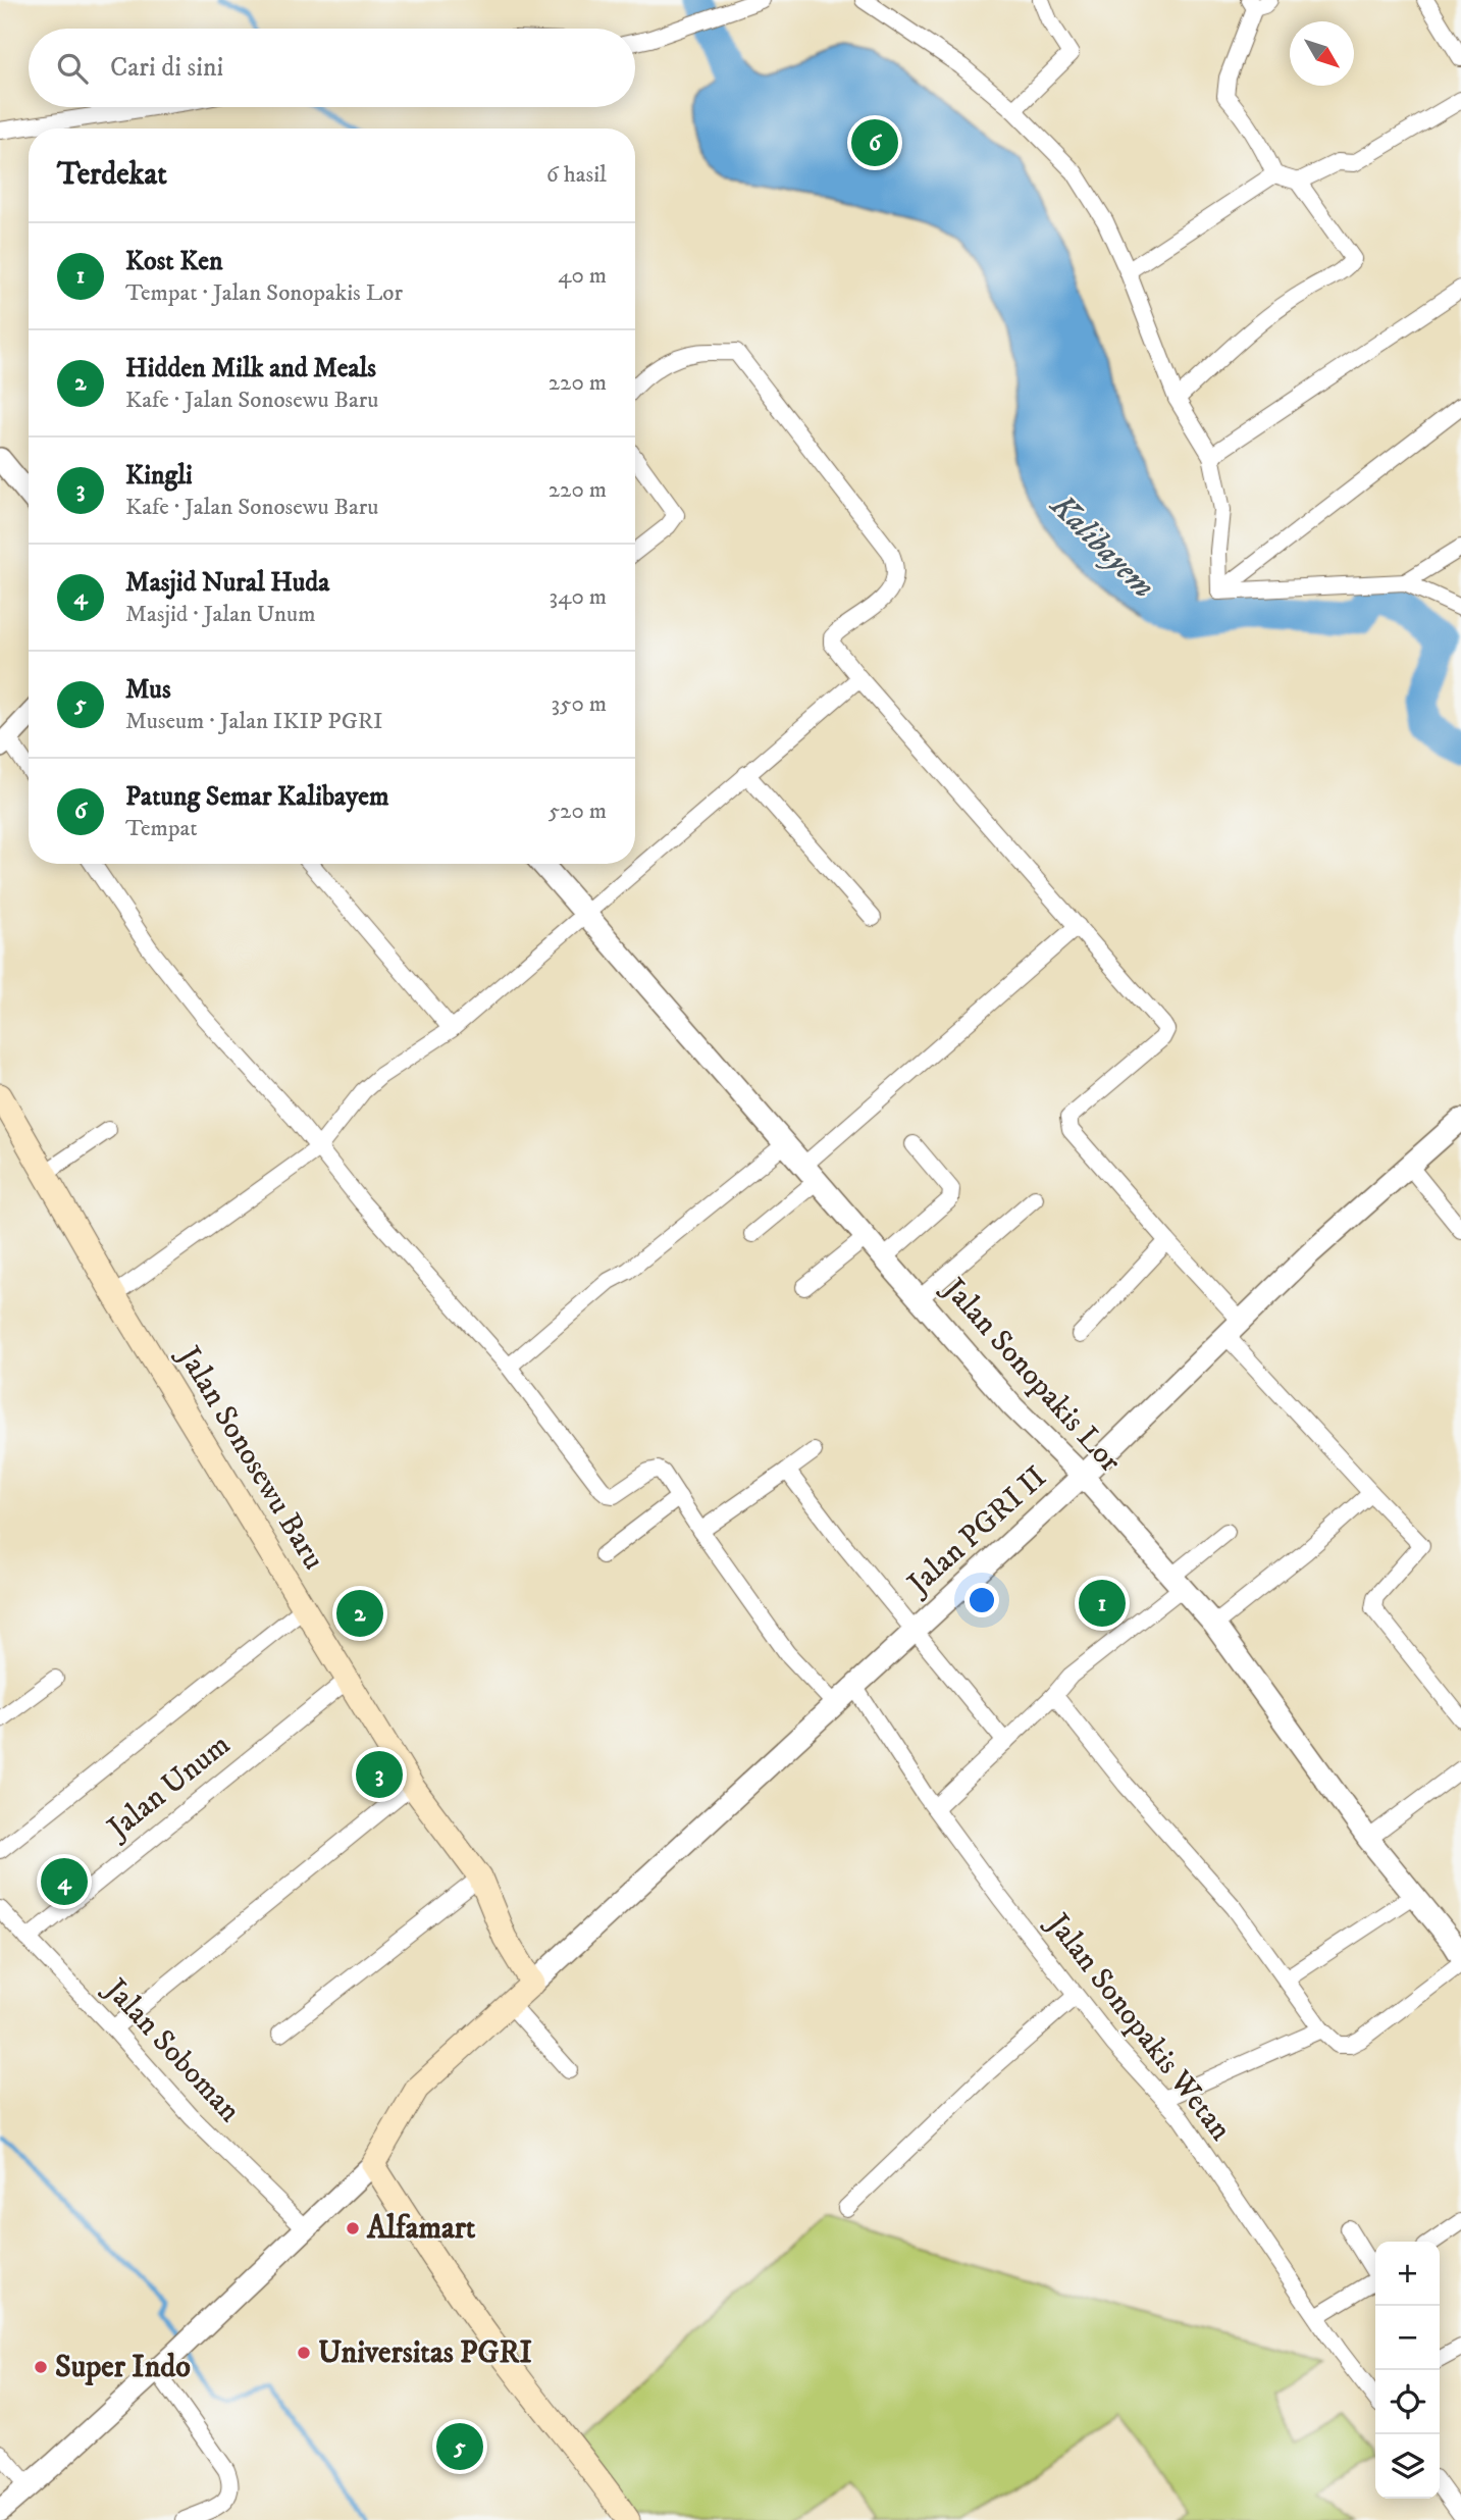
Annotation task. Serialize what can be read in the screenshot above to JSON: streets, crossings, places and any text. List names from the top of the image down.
{
  "streets": {
    "main road": ["Jalan Sonosewu Baru"],
    "street": [
      "Jalan Sonopakis Lor",
      "Jalan PGRI II",
      "Jalan Unum",
      "Jalan Sonopakis Wetan",
      "Jalan Soboman"
    ]
  },
  "crossings": [
    ["Jalan Sonopakis Lor", "Jalan PGRI II"],
    ["Jalan Sonosewu Baru", "Jalan PGRI II"],
    ["Jalan Sonosewu Baru", "Jalan Unum"],
    ["Jalan PGRI II", "Jalan Sonopakis Wetan"],
    ["Jalan Unum", "Jalan Soboman"]
  ],
  "water": ["Kalibayem"],
  "places": ["Alfamart", "Universitas PGRI", "Super Indo"],
  "north": "bottom right",
  "page": {
    "search": "Cari di sini",
    "pins": [
      "6",
      "1",
      "2",
      "3",
      "4",
      "5"
    ],
    "heading": ["Terdekat", "6 hasil"],
    "list": [
      {
        "mark": "1",
        "name": "Kost Ken",
        "note": "Tempat · Jalan Sonopakis Lor",
        "value": "40 m"
      },
      {
        "mark": "2",
        "name": "Hidden Milk and Meals",
        "note": "Kafe · Jalan Sonosewu Baru",
        "value": "220 m"
      },
      {
        "mark": "3",
        "name": "Kingli",
        "note": "Kafe · Jalan Sonosewu Baru",
        "value": "220 m"
      },
      {
        "mark": "4",
        "name": "Masjid Nural Huda",
        "note": "Masjid · Jalan Unum",
        "value": "340 m"
      },
      {
        "mark": "5",
        "name": "Mus",
        "note": "Museum · Jalan IKIP PGRI",
        "value": "350 m"
      },
      {
        "mark": "6",
        "name": "Patung Semar Kalibayem",
        "note": "Tempat",
        "value": "520 m"
      }
    ],
    "map_buttons": ["+", "−"]
  }
}
